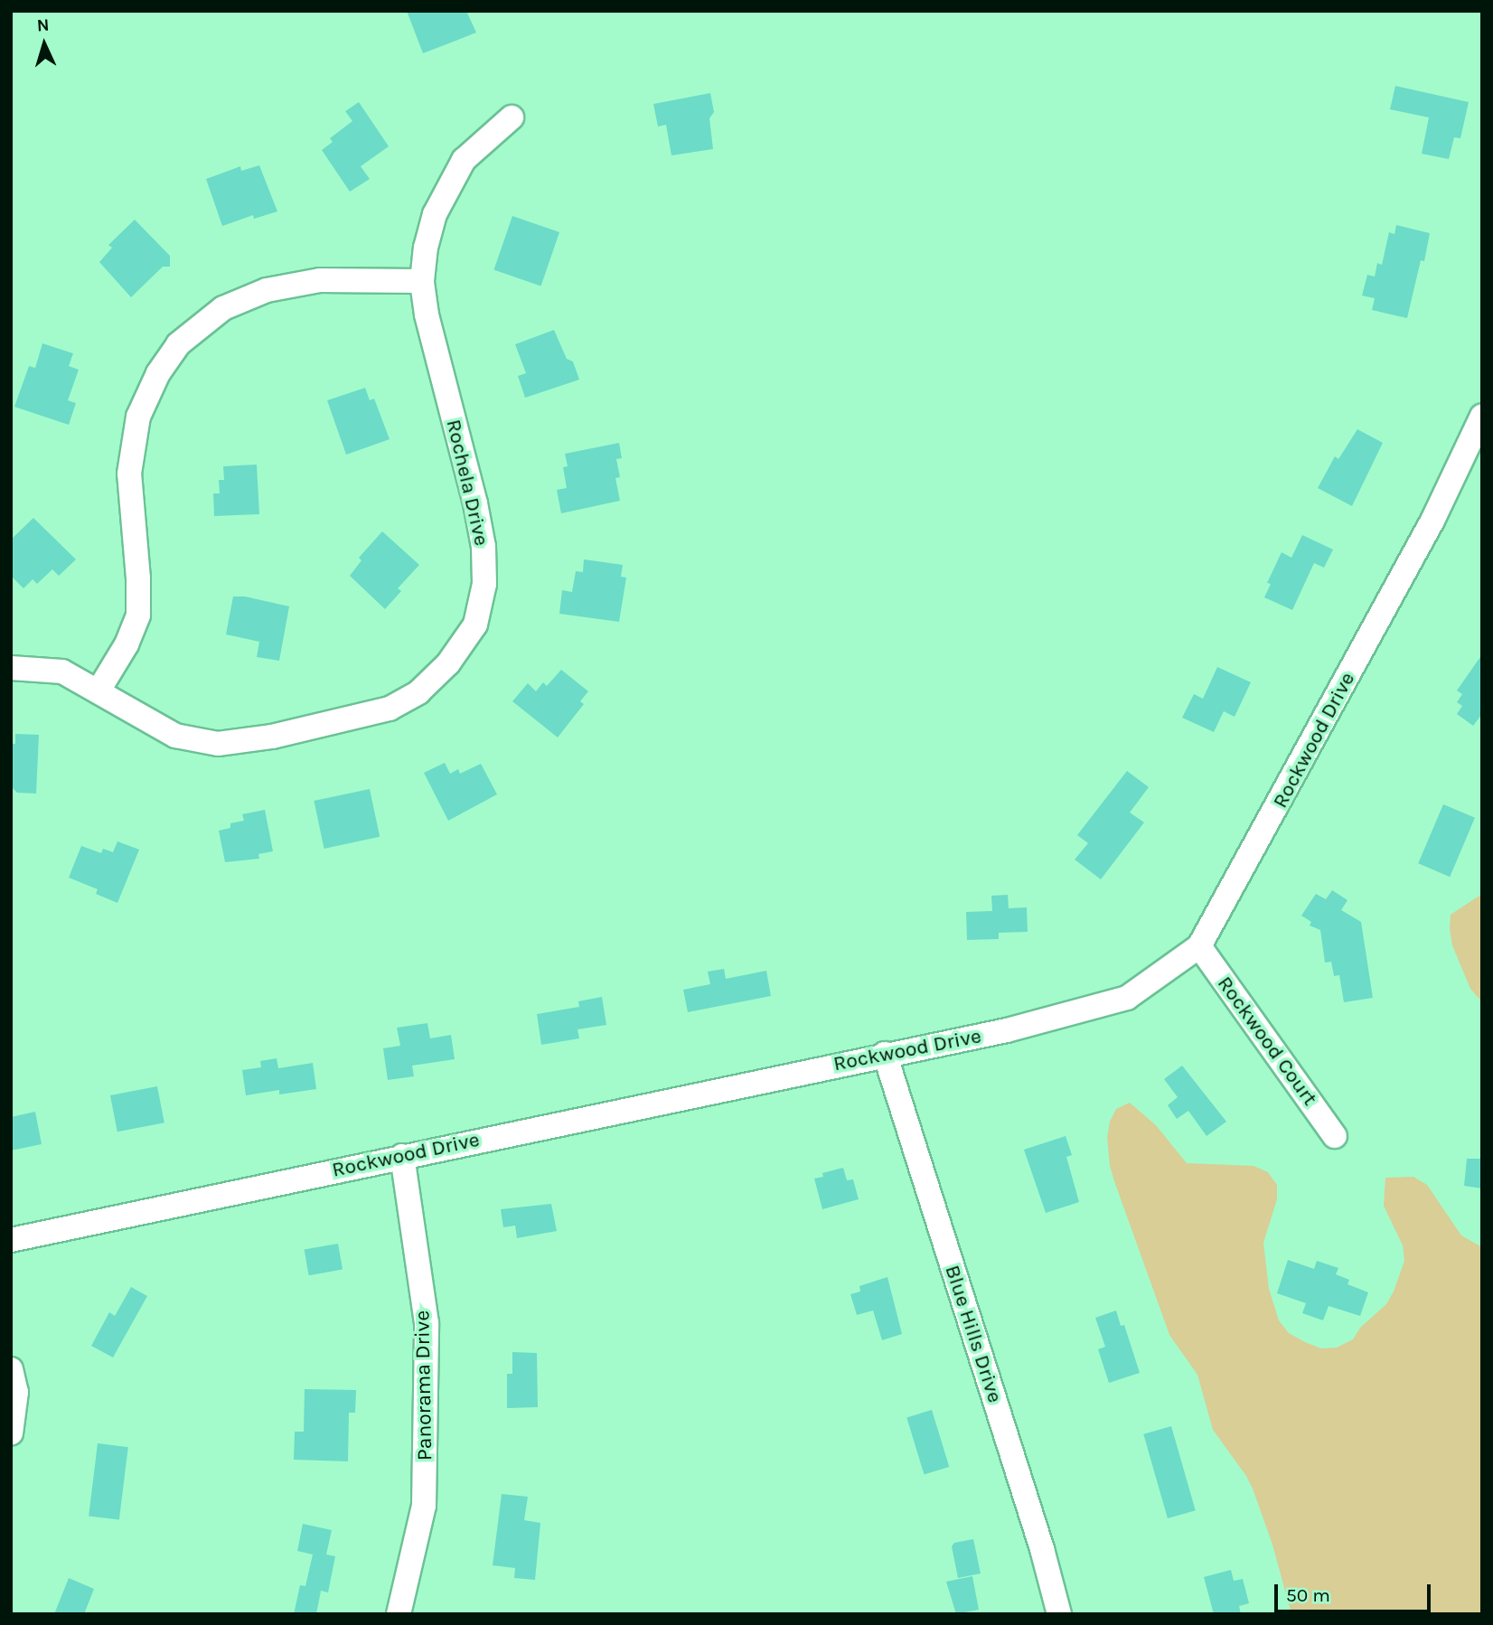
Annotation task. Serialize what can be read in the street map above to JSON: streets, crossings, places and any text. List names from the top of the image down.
{
  "streets": {
    "street": [
      "Rochela Drive",
      "Rockwood Drive",
      "Rockwood Court",
      "Blue Hills Drive",
      "Panorama Drive"
    ]
  },
  "crossings": [
    ["Rockwood Drive", "Rockwood Court"],
    ["Rockwood Drive", "Blue Hills Drive"],
    ["Rockwood Drive", "Panorama Drive"]
  ],
  "scale_bar": "50 m",
  "north": "top"
}
